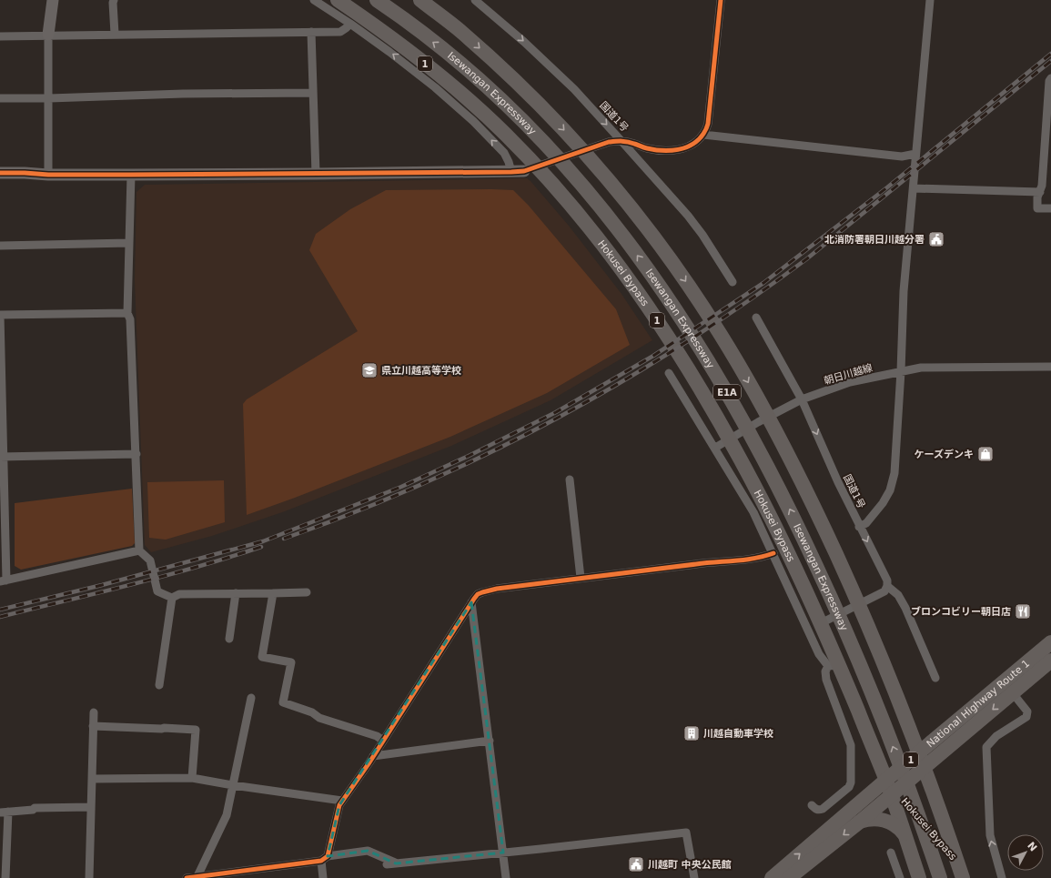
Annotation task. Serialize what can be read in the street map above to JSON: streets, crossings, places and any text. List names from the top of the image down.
{
  "streets": {
    "highway": [
      "1",
      "Isewangan Expressway",
      "Hokusei Bypass",
      "E1A",
      "National Highway Route 1"
    ],
    "street": ["国道1号", "朝日川越線"]
  },
  "crossings": [
    ["1", "Hokusei Bypass"],
    ["国道1号", "朝日川越線"],
    ["Hokusei Bypass", "National Highway Route 1"]
  ],
  "one_way": ["国道1号"],
  "places": {
    "public building": ["北消防署朝日川越分署", "川越町 中央公民館"],
    "school or university": ["県立川越高等学校"],
    "shop": ["ケーズデンキ"],
    "restaurant": ["ブロンコビリー朝日店"],
    "building": ["川越自動車学校"]
  },
  "north": "top right"
}
